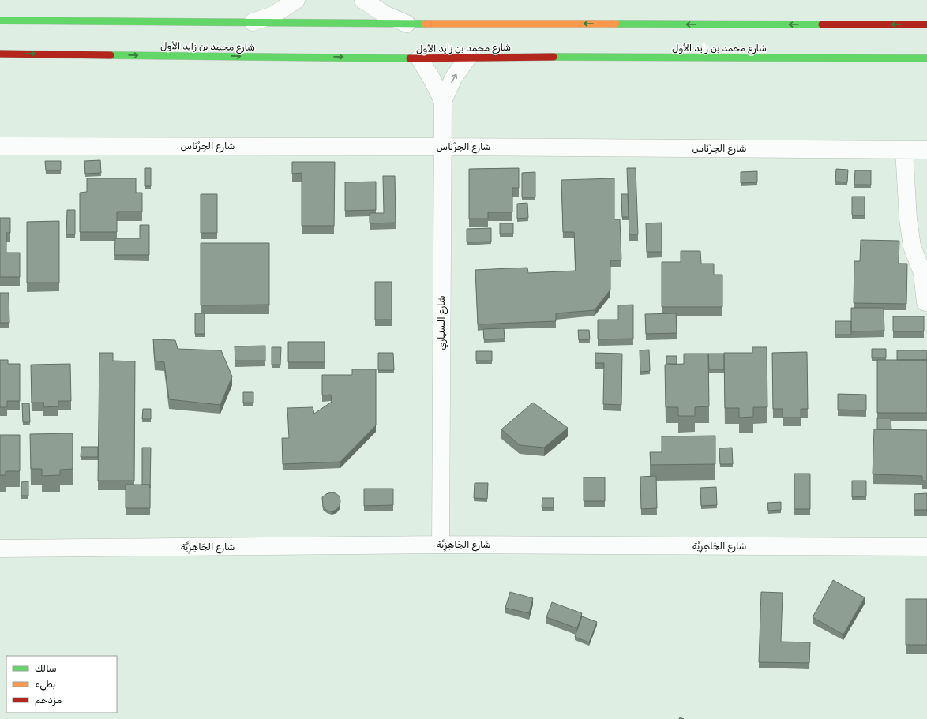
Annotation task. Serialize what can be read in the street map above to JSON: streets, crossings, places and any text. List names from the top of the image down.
{
  "streets": {
    "main road": ["شارع محمد بن زايد الأول"],
    "street": ["شارع الجِرْنَاس", "شارع السنياري", "شارع الجَاهِزِيَّة"]
  },
  "crossings": [
    ["شارع محمد بن زايد الأول", "شارع السنياري"],
    ["شارع الجِرْنَاس", "شارع السنياري"],
    ["شارع السنياري", "شارع الجَاهِزِيَّة"]
  ],
  "legend": ["سالك", "بطيء", "مزدحم"]
}
